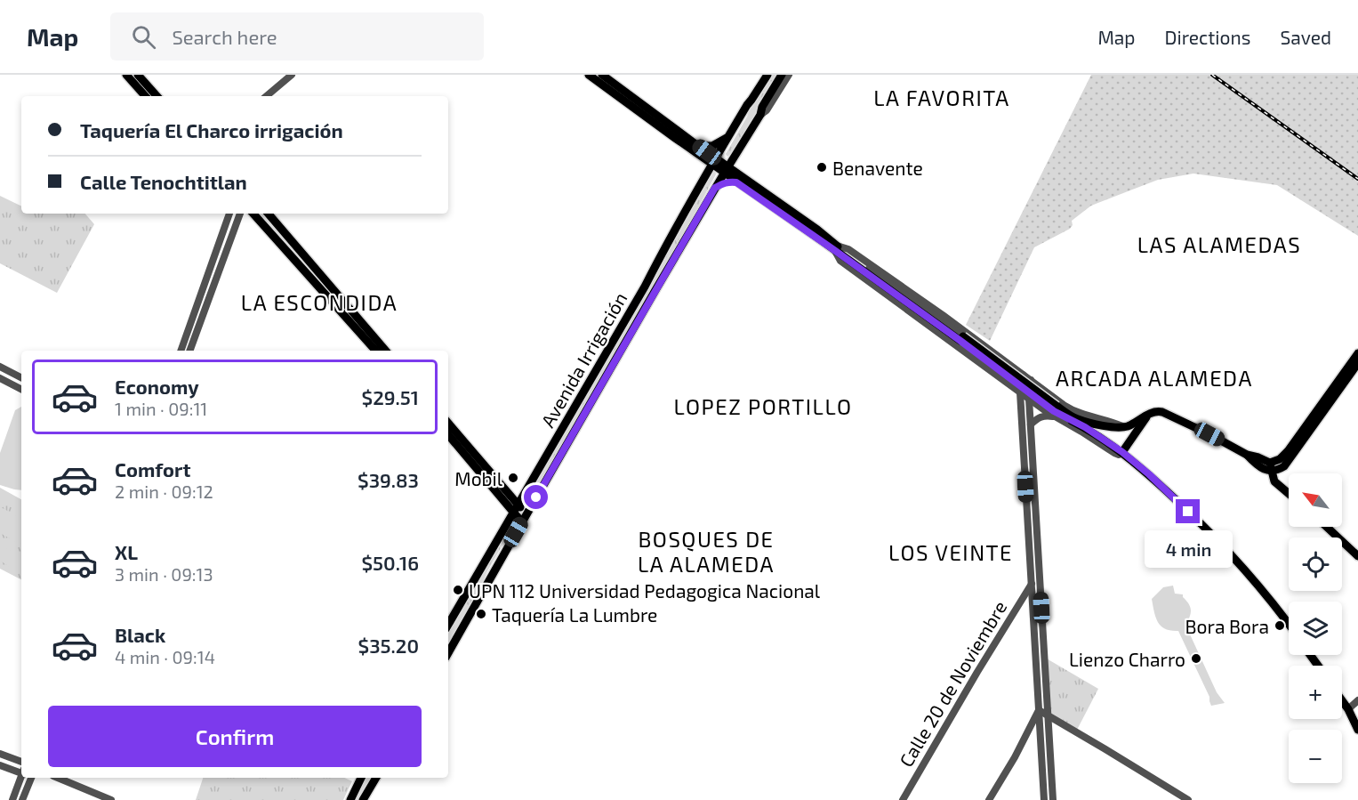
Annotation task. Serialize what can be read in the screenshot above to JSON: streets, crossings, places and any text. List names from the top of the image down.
{
  "streets": {
    "main road": ["Avenida Irrigación"],
    "street": ["Calle 20 de Noviembre"]
  },
  "districts": [
    "LA FAVORITA",
    "LAS ALAMEDAS",
    "LA ESCONDIDA",
    "ARCADA ALAMEDA",
    "LOPEZ PORTILLO",
    "BOSQUES DE LA ALAMEDA",
    "LOS VEINTE"
  ],
  "places": [
    "Benavente",
    "Mobil",
    "UPN 112 Universidad Pedagogica Nacional",
    "Taquería La Lumbre",
    "Bora Bora",
    "Lienzo Charro"
  ],
  "north": "top left",
  "page": {
    "header": "Map",
    "search": "Search here",
    "nav": ["Map", "Directions", "Saved"],
    "banner": ["Taquería El Charco irrigación", "Calle Tenochtitlan"],
    "list": [
      {
        "name": "Economy",
        "note": "1 min · 09:11",
        "value": "$29.51"
      },
      {
        "name": "Comfort",
        "note": "2 min · 09:12",
        "value": "$39.83"
      },
      {
        "name": "XL",
        "note": "3 min · 09:13",
        "value": "$50.16"
      },
      {
        "name": "Black",
        "note": "4 min · 09:14",
        "value": "$35.20"
      }
    ],
    "map_buttons": ["+", "−"],
    "bubble": "4 min",
    "buttons": "Confirm"
  }
}
